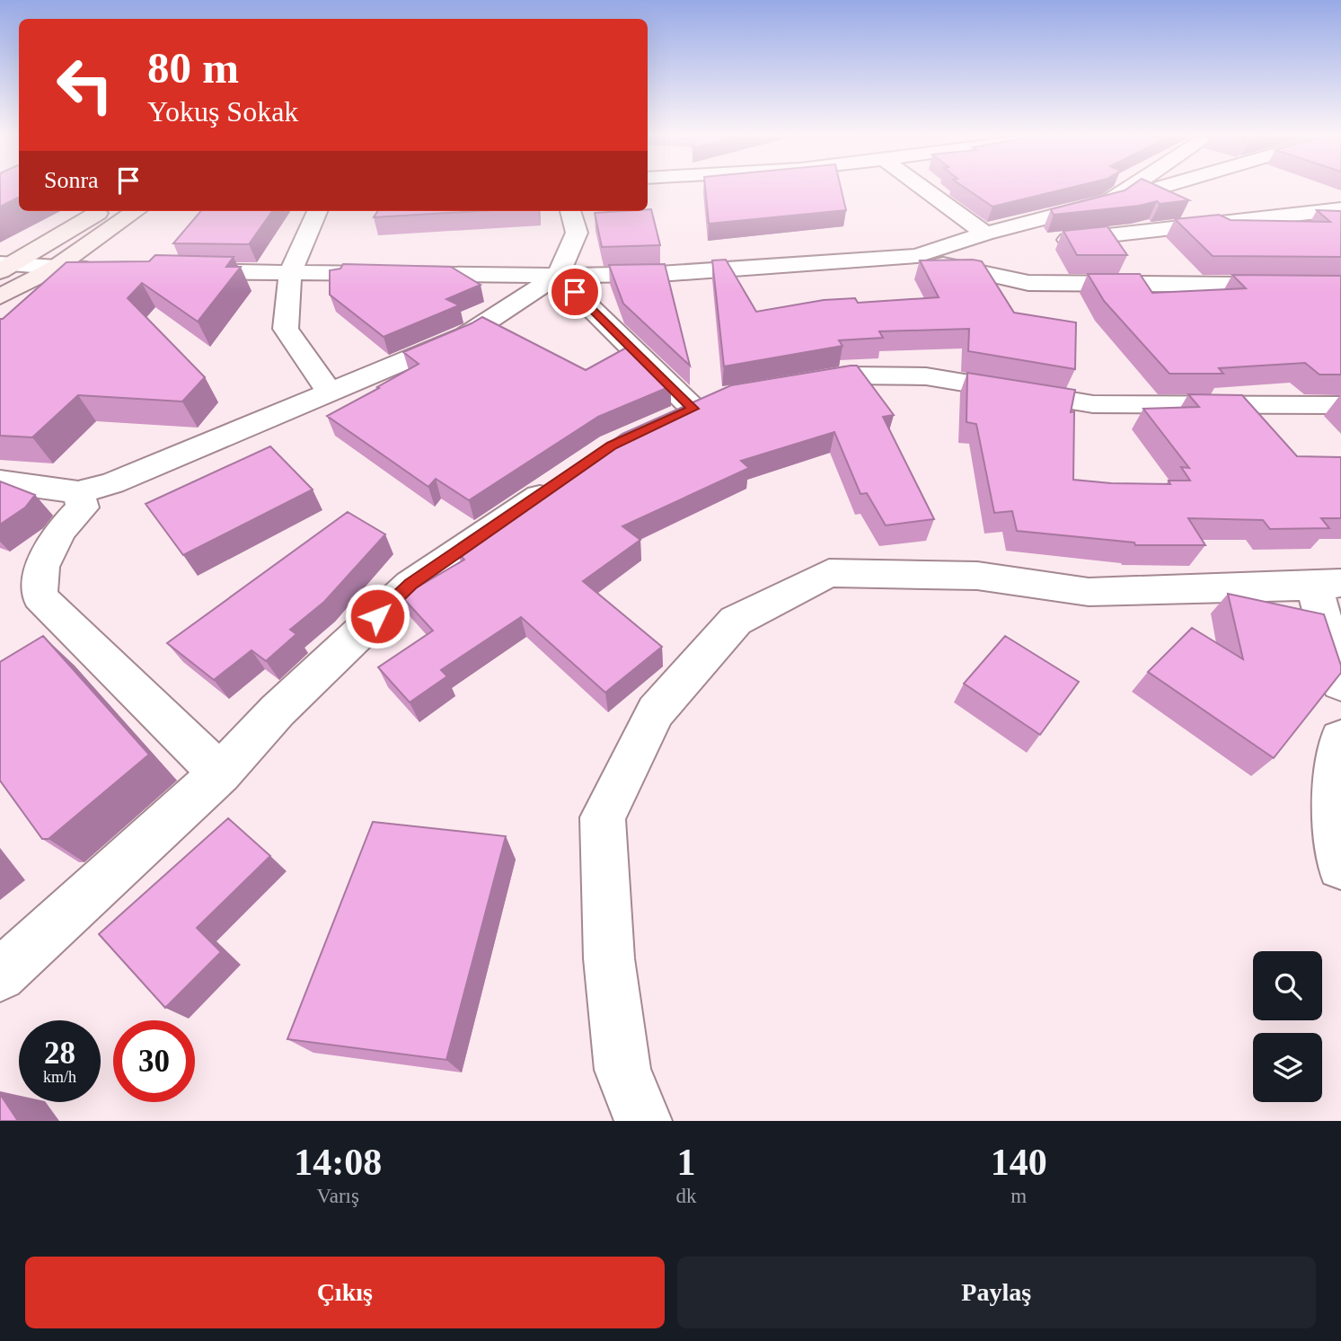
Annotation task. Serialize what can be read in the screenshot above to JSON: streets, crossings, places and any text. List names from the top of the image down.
{
  "page": {
    "turn": ["80 m", "Yokuş Sokak"],
    "then": "Sonra",
    "speed": "28 km/h",
    "limit": "30",
    "eta": [
      "14:08",
      "Varış",
      "1",
      "dk",
      "140",
      "m"
    ],
    "buttons": ["Çıkış", "Paylaş"]
  }
}
